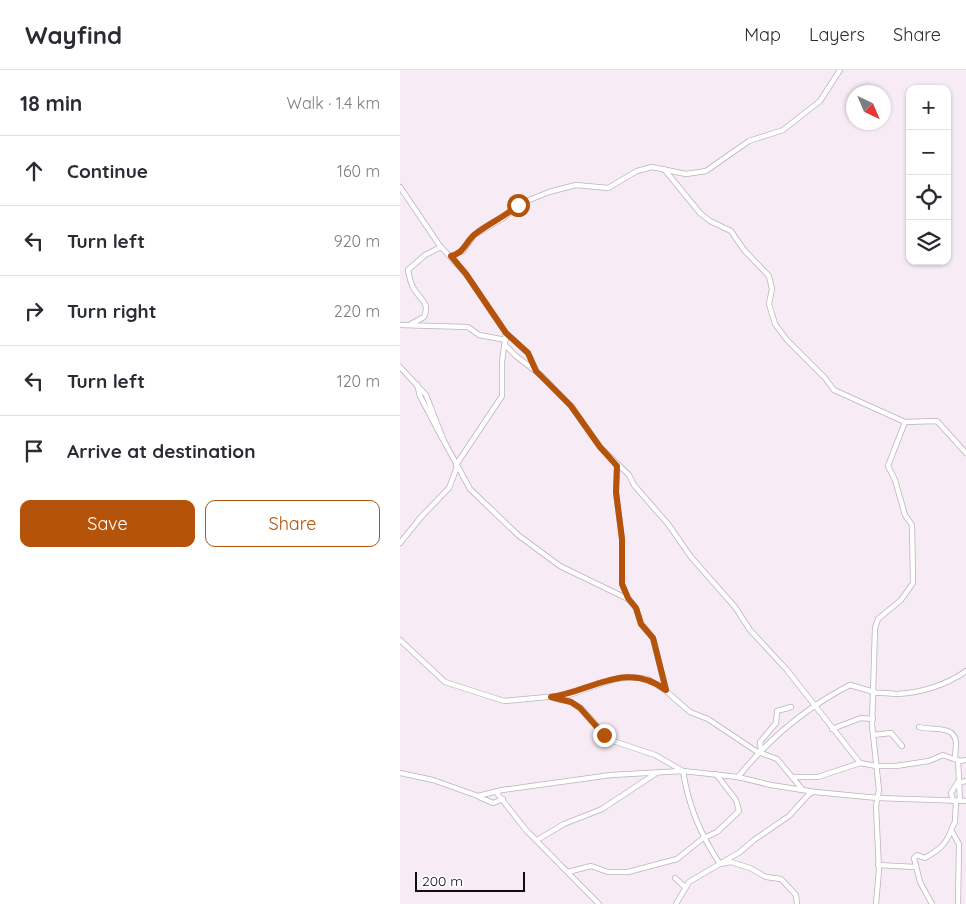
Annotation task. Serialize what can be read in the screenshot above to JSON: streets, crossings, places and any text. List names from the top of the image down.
{
  "scale_bar": "200 m",
  "north": "bottom right",
  "page": {
    "header": "Wayfind",
    "nav": ["Map", "Layers", "Share"],
    "heading": ["18 min", "Walk · 1.4 km"],
    "map_buttons": ["+", "−"],
    "list": [
      ["Continue", "160 m"],
      ["Turn left", "920 m"],
      ["Turn right", "220 m"],
      ["Turn left", "120 m"],
      "Arrive at destination"
    ],
    "buttons": ["Save", "Share"],
    "scale": "200 m"
  }
}
